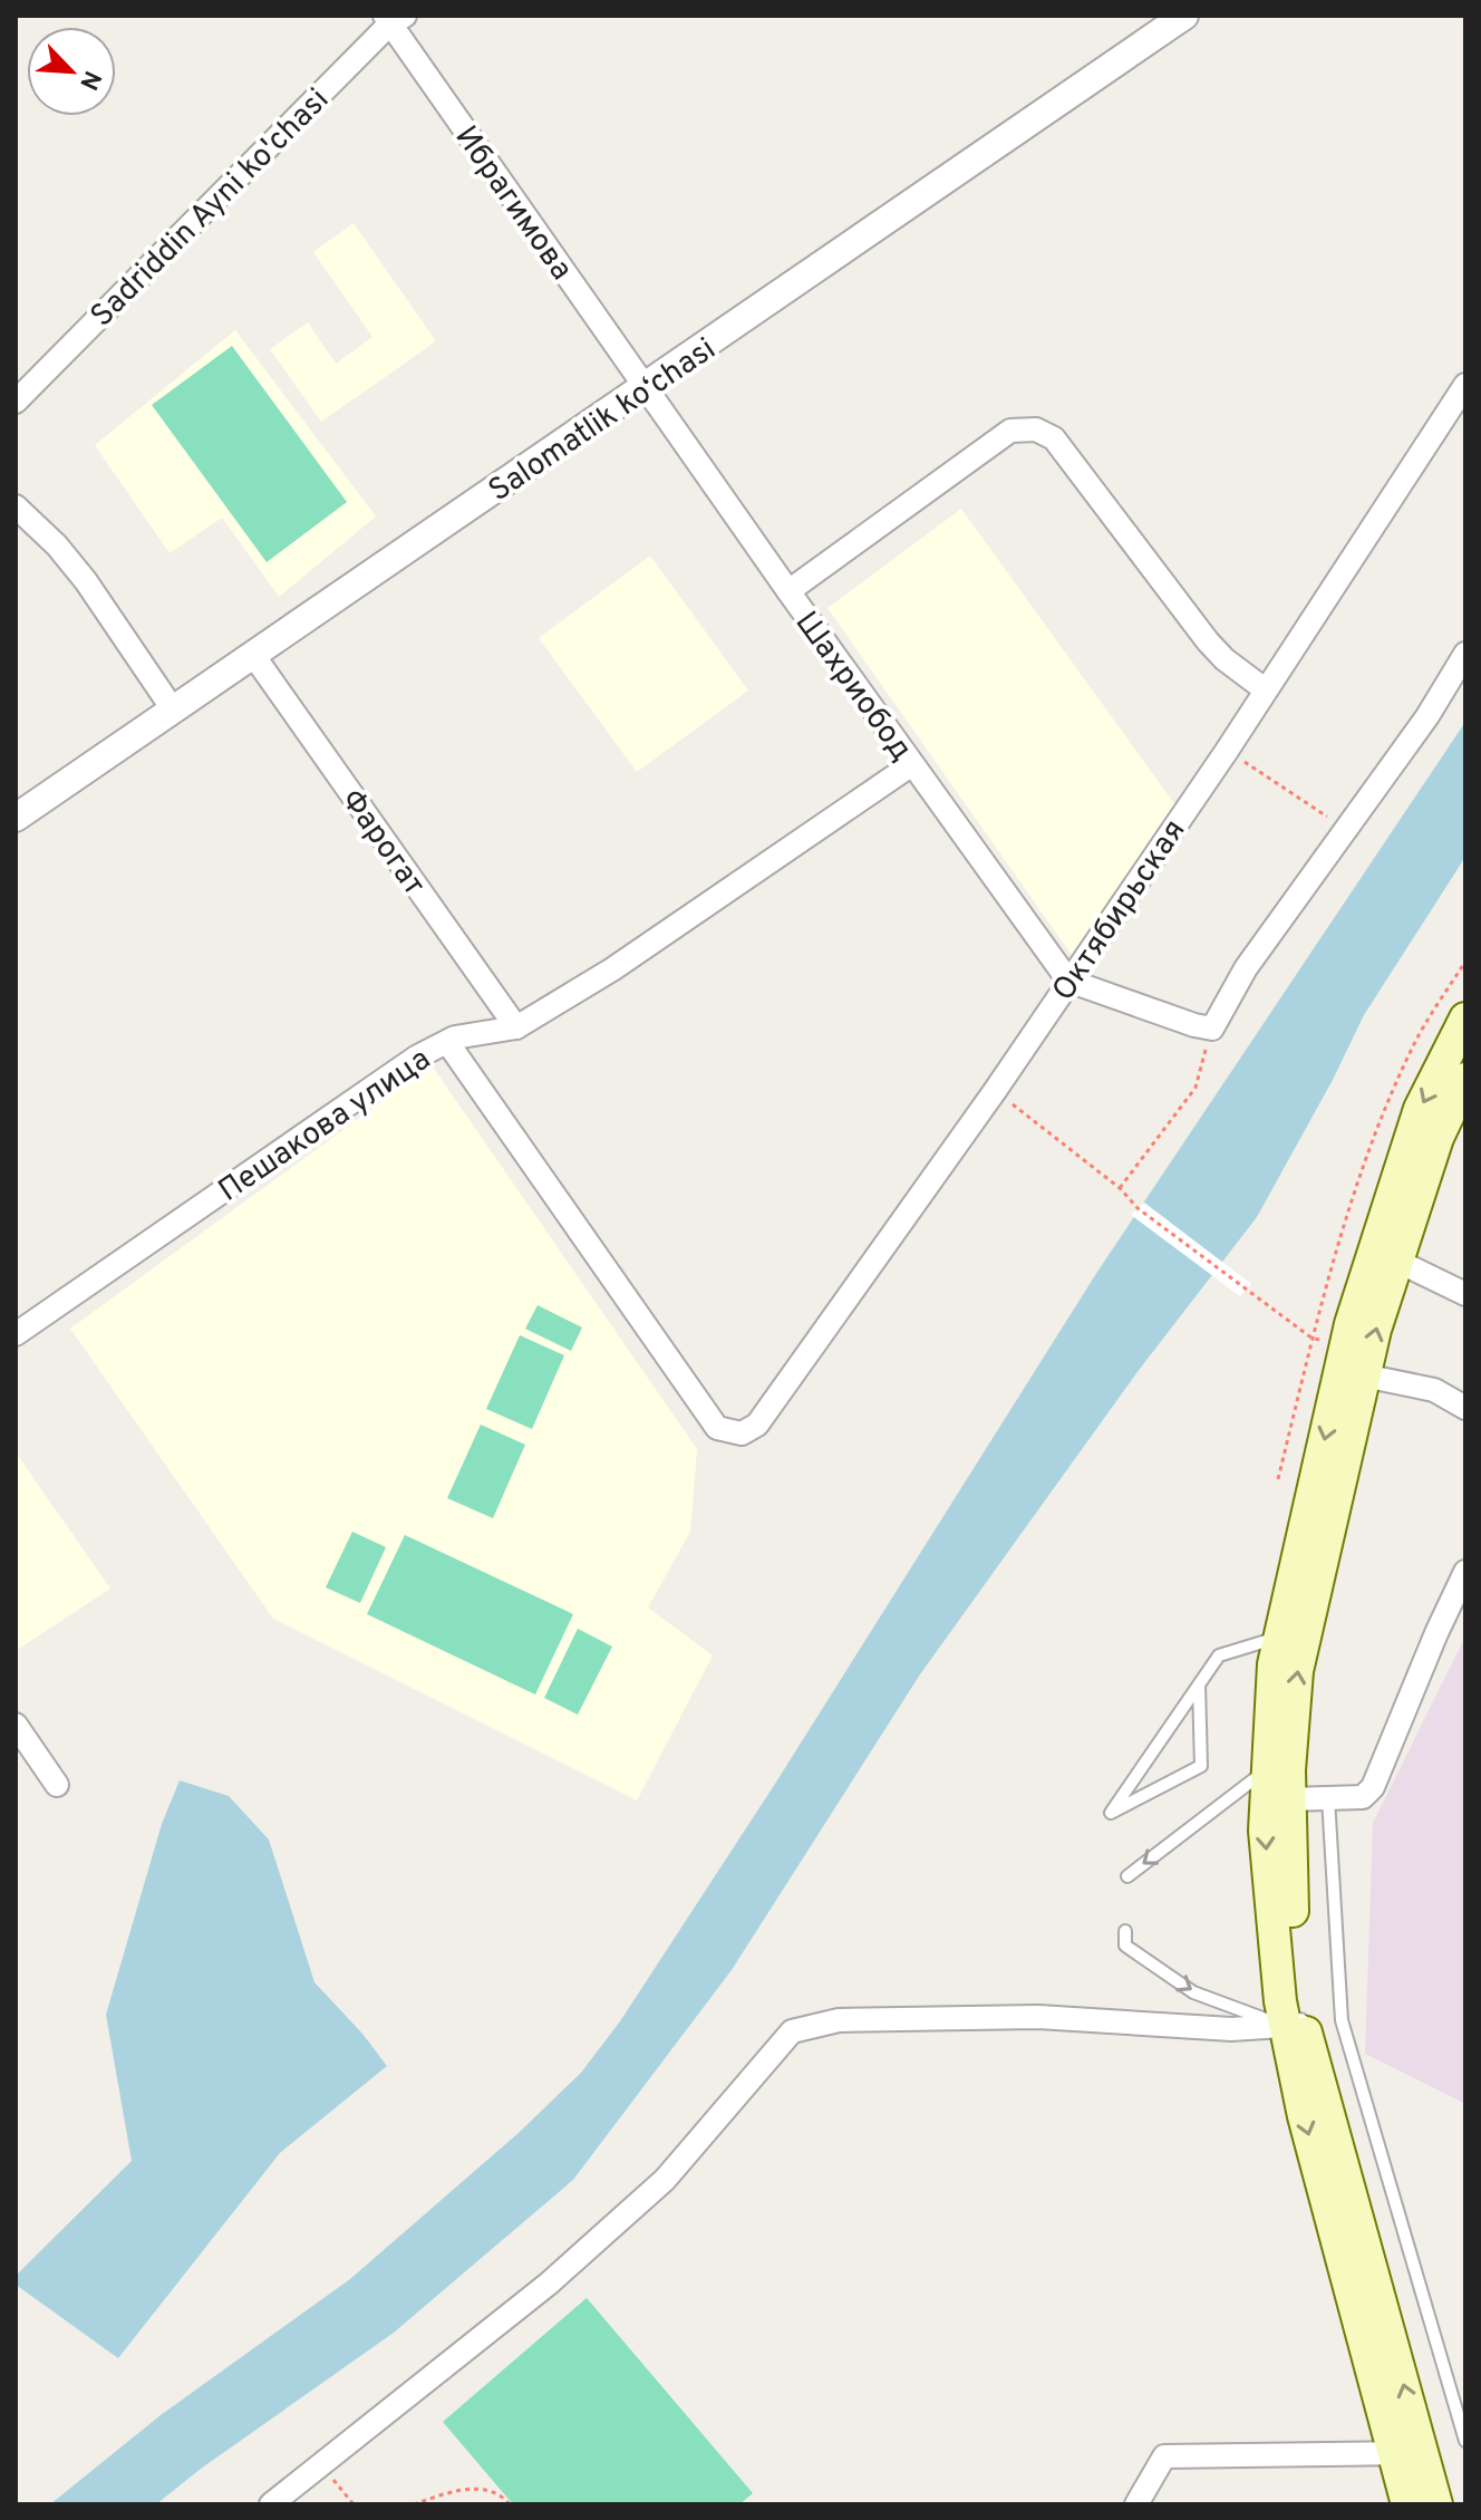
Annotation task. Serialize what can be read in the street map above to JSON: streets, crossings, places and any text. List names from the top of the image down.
{
  "streets": {
    "street": [
      "Ибрагимова",
      "Sadriddin Ayni ko'chasi",
      "Salomatlik ko‘chasi",
      "Шахриобод",
      "Фарогат",
      "Октябирьская",
      "Пешакова улица"
    ]
  },
  "crossings": [
    ["Ибрагимова", "Sadriddin Ayni ko'chasi"],
    ["Ибрагимова", "Salomatlik ko‘chasi"],
    ["Ибрагимова", "Шахриобод"],
    ["Salomatlik ko‘chasi", "Шахриобод"],
    ["Salomatlik ko‘chasi", "Фарогат"],
    ["Шахриобод", "Октябирьская"],
    ["Шахриобод", "Пешакова улица"],
    ["Фарогат", "Пешакова улица"],
    ["Октябирьская", "Пешакова улица"]
  ],
  "north": "bottom right"
}
